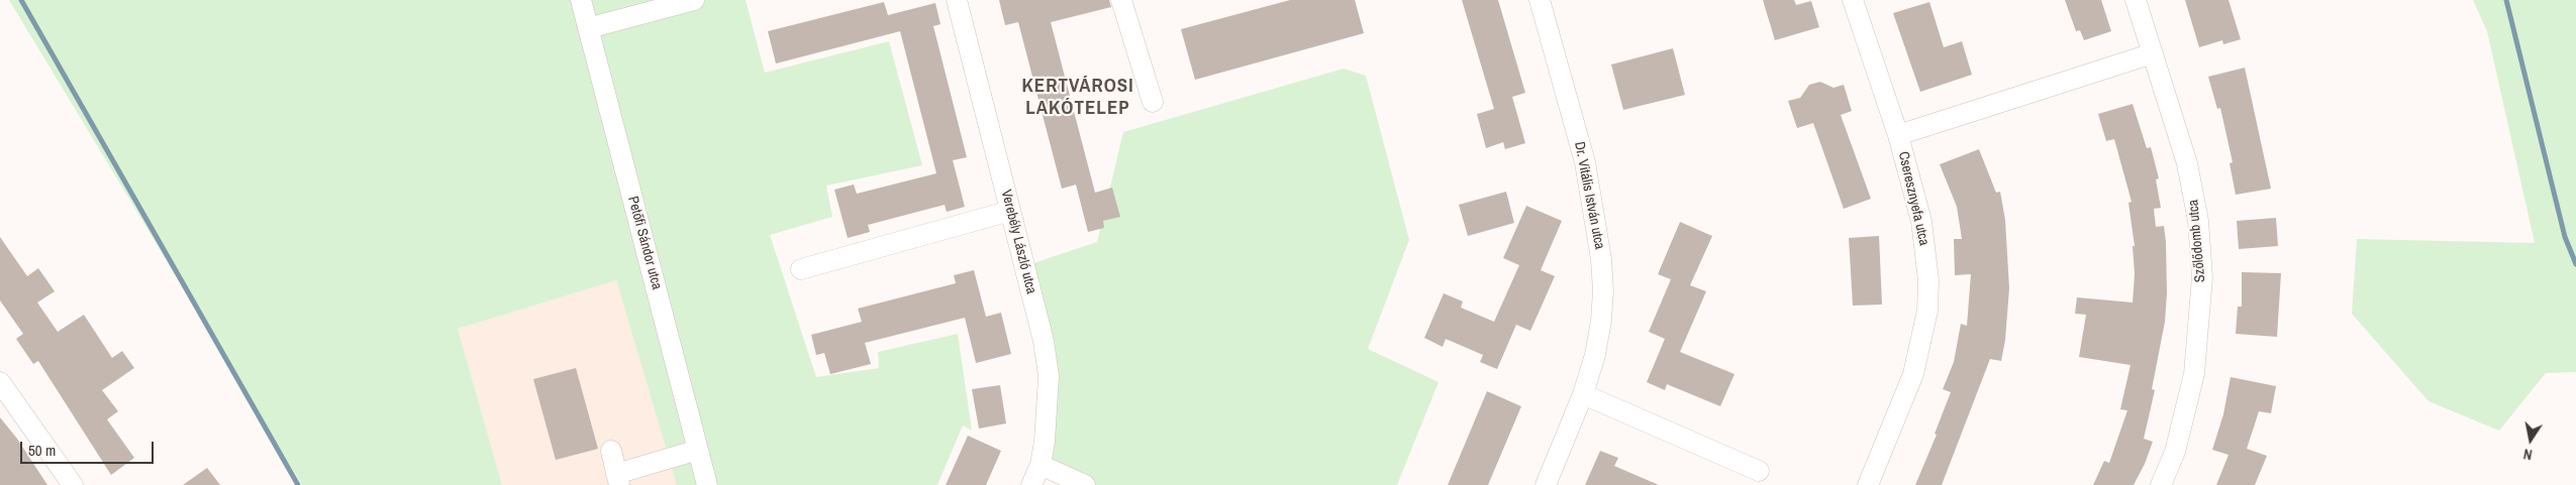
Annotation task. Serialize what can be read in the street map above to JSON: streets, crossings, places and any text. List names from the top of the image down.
{
  "streets": {
    "street": [
      "Dr. Vitális István utca",
      "Cseresznyefa utca",
      "Szőlődomb utca",
      "Verebély László utca",
      "Petőfi Sándor utca"
    ]
  },
  "districts": ["KERTVÁROSI LAKÓTELEP"],
  "scale_bar": "50 m",
  "north": "bottom"
}
